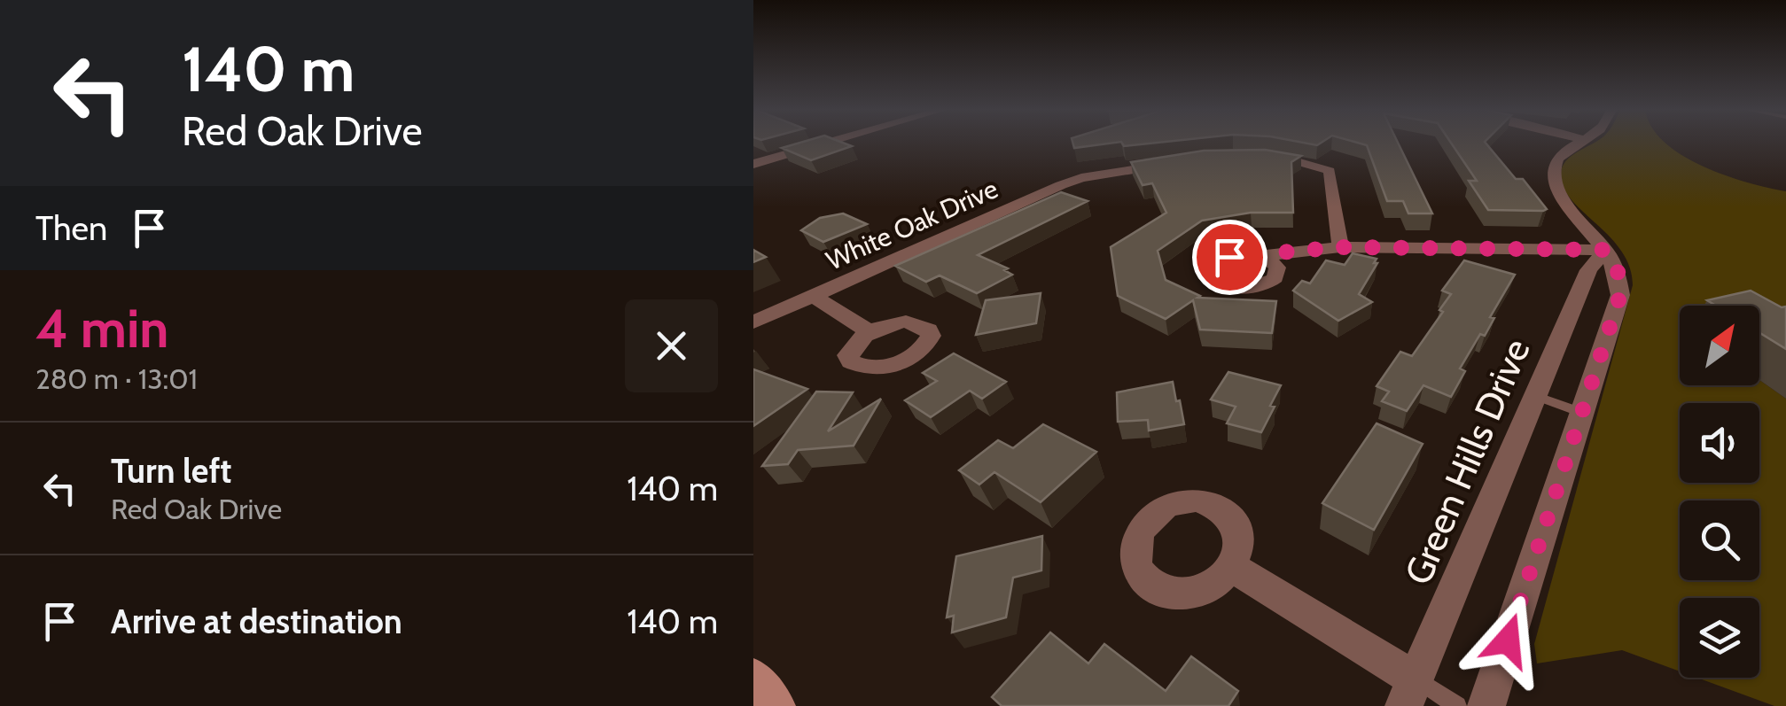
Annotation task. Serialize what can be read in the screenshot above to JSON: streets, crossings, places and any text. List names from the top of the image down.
{
  "streets": {
    "street": ["White Oak Drive", "Green Hills Drive"]
  },
  "north": "top right",
  "page": {
    "turn": ["140 m", "Red Oak Drive"],
    "then": "Then",
    "heading": ["4 min", "280 m · 13:01"],
    "list": [
      {
        "name": "Turn left",
        "note": "Red Oak Drive",
        "value": "140 m"
      },
      {
        "name": "Arrive at destination",
        "value": "140 m"
      }
    ]
  }
}
